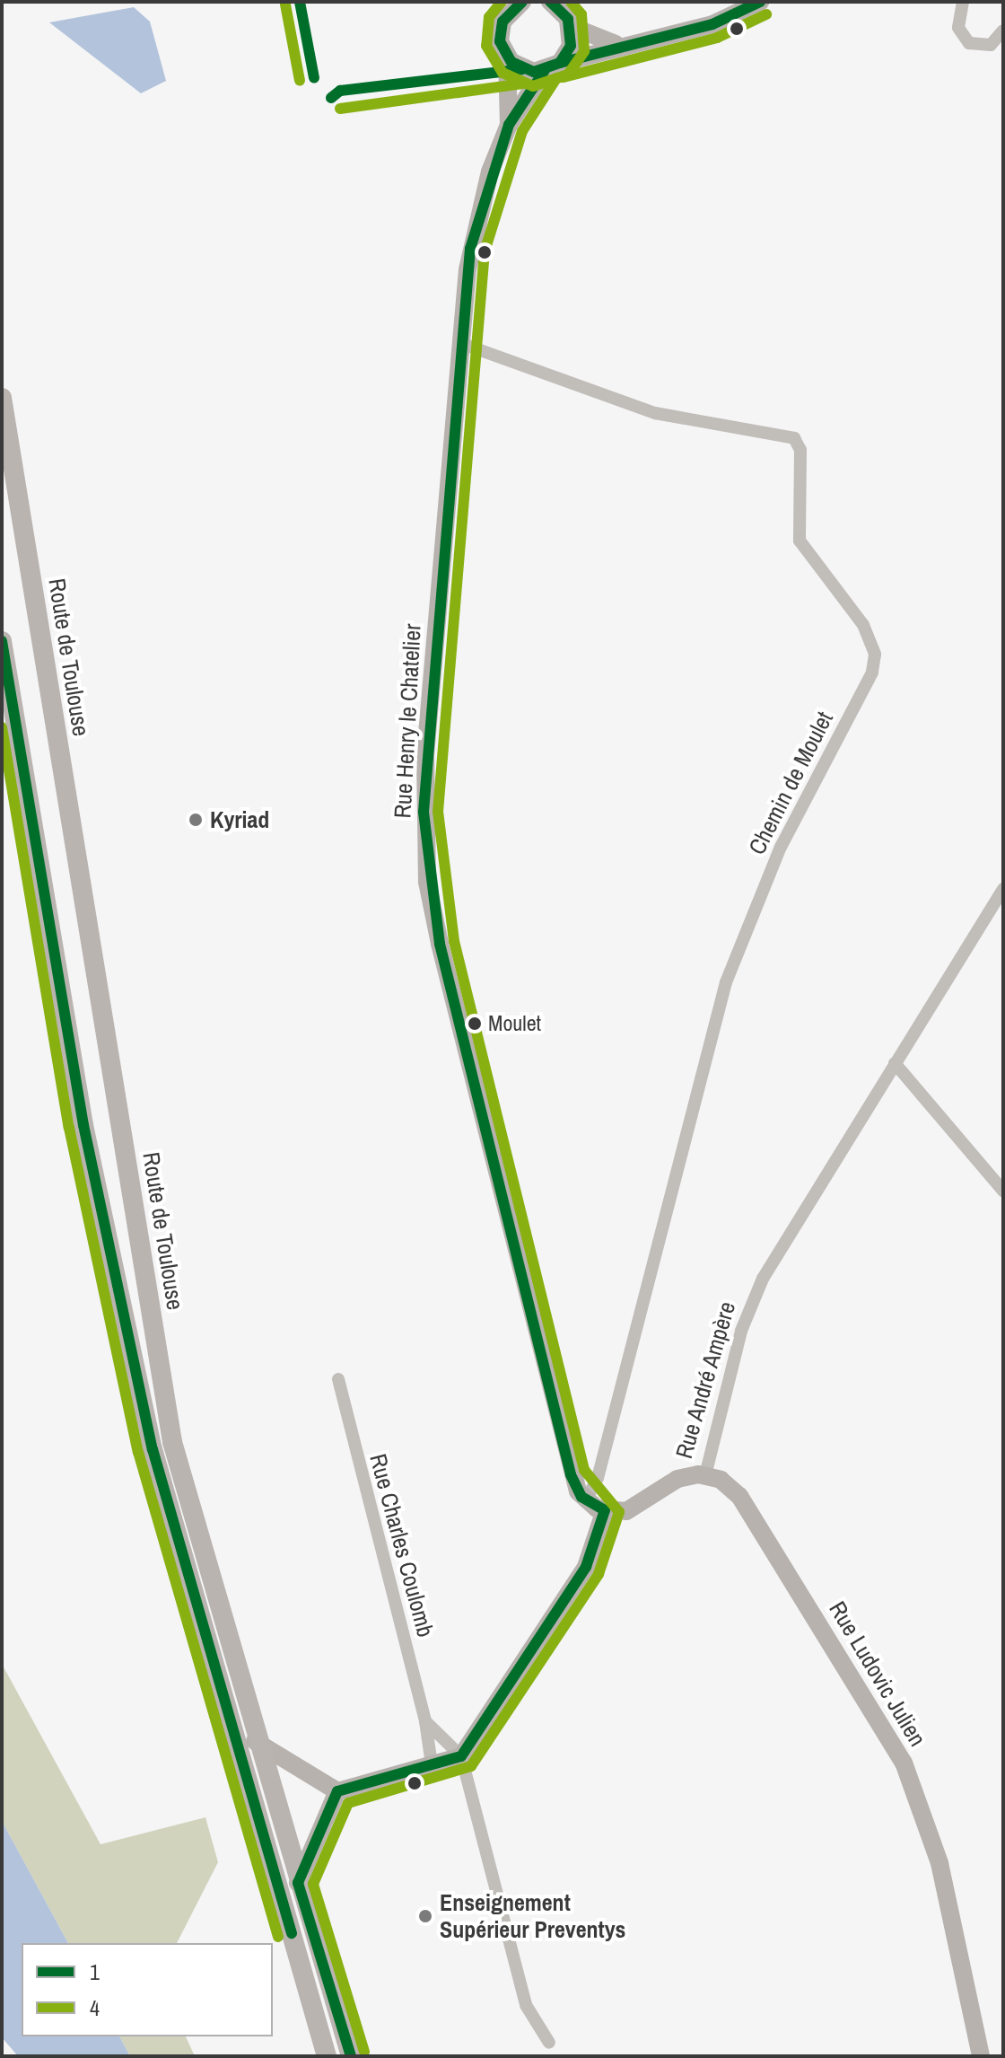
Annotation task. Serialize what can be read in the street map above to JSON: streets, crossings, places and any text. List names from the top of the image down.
{
  "streets": {
    "main road": [
      "Route de Toulouse",
      "Rue Henry le Chatelier",
      "Rue André Ampère",
      "Rue Ludovic Julien"
    ],
    "street": ["Chemin de Moulet", "Rue Charles Coulomb"]
  },
  "crossings": [
    ["Rue Henry le Chatelier", "Chemin de Moulet"],
    ["Rue André Ampère", "Rue Ludovic Julien"]
  ],
  "places": ["Kyriad", "Moulet", "Enseignement Supérieur Preventys"],
  "lines": ["transit line 1", "transit line 4"],
  "legend": ["1", "4"]
}
